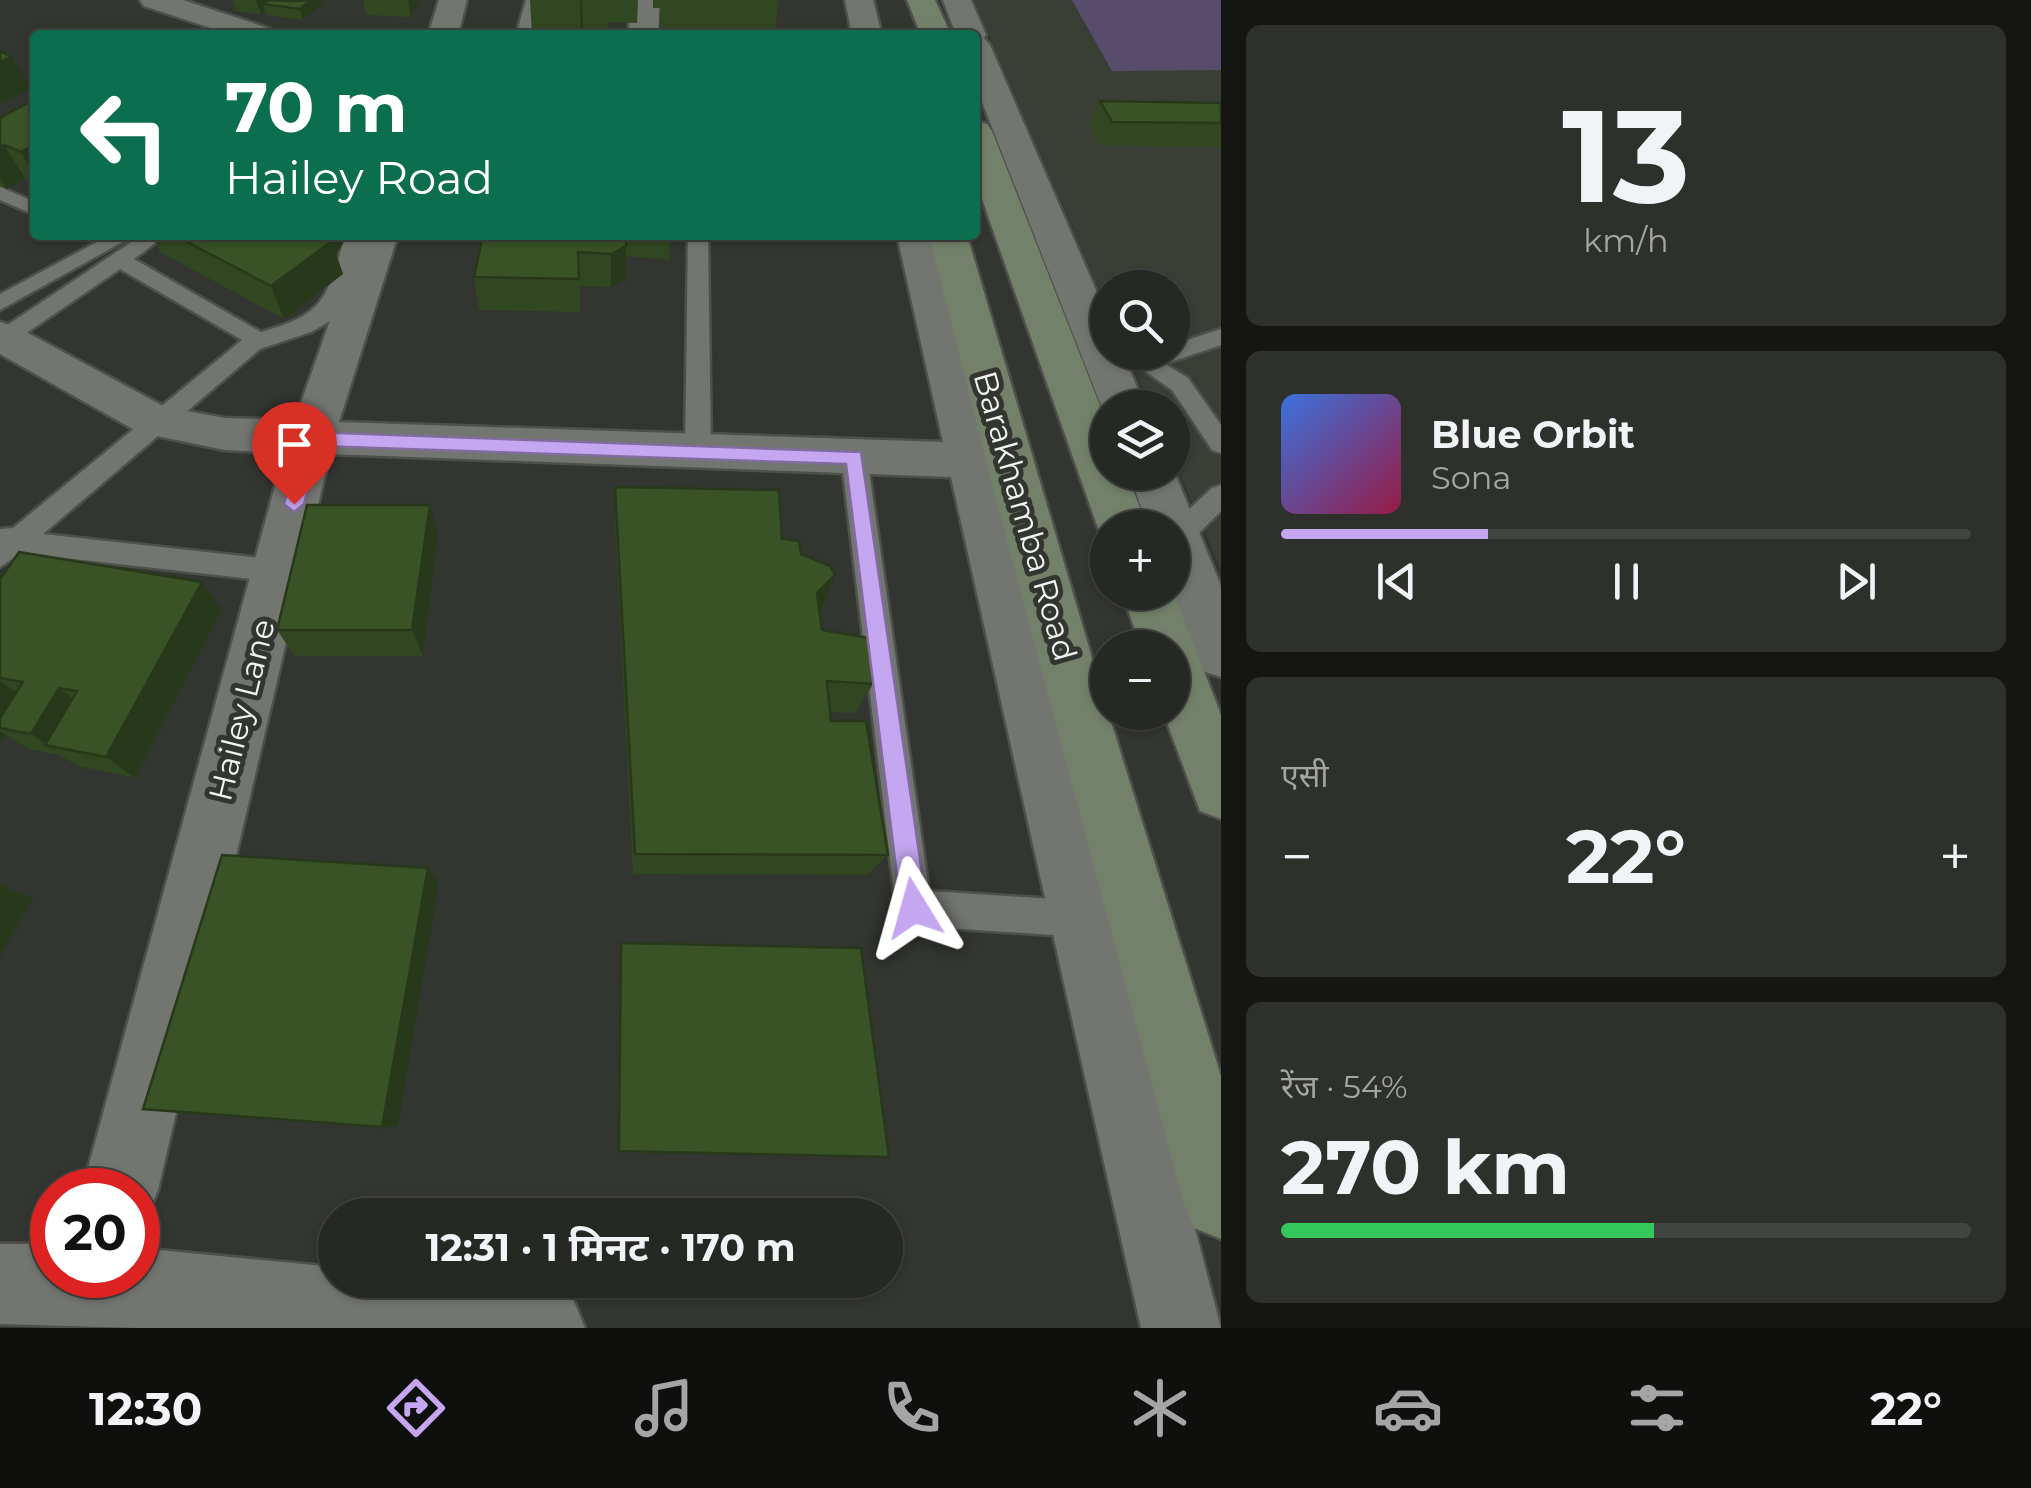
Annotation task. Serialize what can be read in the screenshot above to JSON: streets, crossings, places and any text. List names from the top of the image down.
{
  "streets": {
    "main road": ["Barakhamba Road"],
    "street": ["Hailey Lane"]
  },
  "page": {
    "tile": [
      ["13", "km/h"],
      "एसी",
      ["रेंज · 54%", "270 km"]
    ],
    "turn": ["70 m", "Hailey Road"],
    "map_buttons": ["+", "−"],
    "song": ["Blue Orbit", "Sona"],
    "heat": ["−", "22°", "+"],
    "limit": "20",
    "trip": "12:31 · 1 मिनट · 170 m",
    "tabs": ["12:30", "22°"]
  }
}
